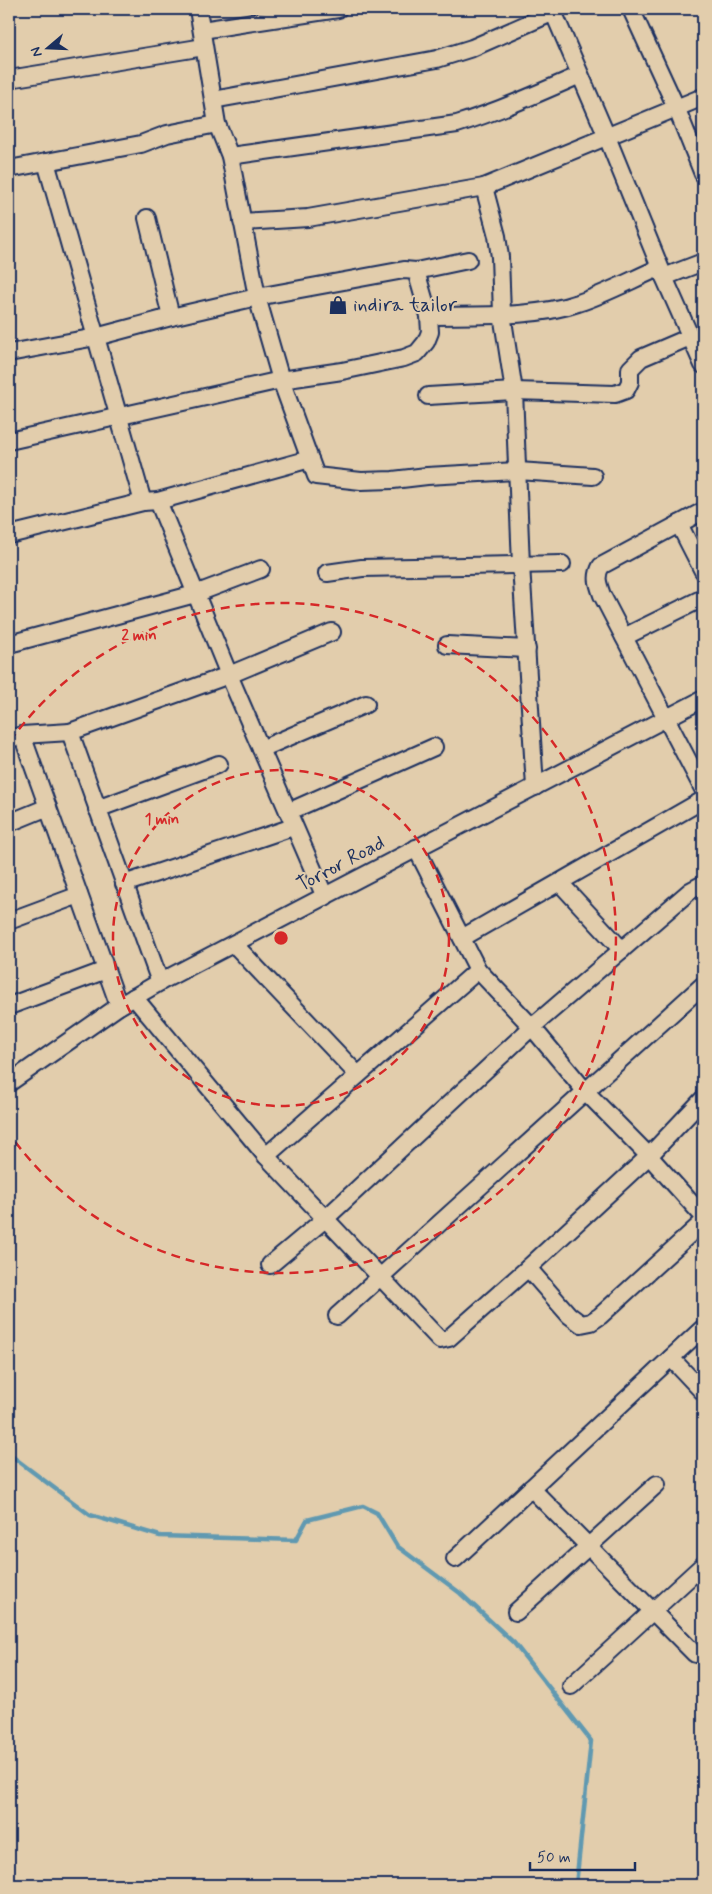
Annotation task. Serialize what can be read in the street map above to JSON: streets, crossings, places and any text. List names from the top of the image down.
{
  "streets": {
    "street": ["Torror Road"]
  },
  "places": {
    "shop": ["indira tailor"]
  },
  "scale_bar": "50 m",
  "north": "left",
  "rings": ["2 min", "1 min"]
}
